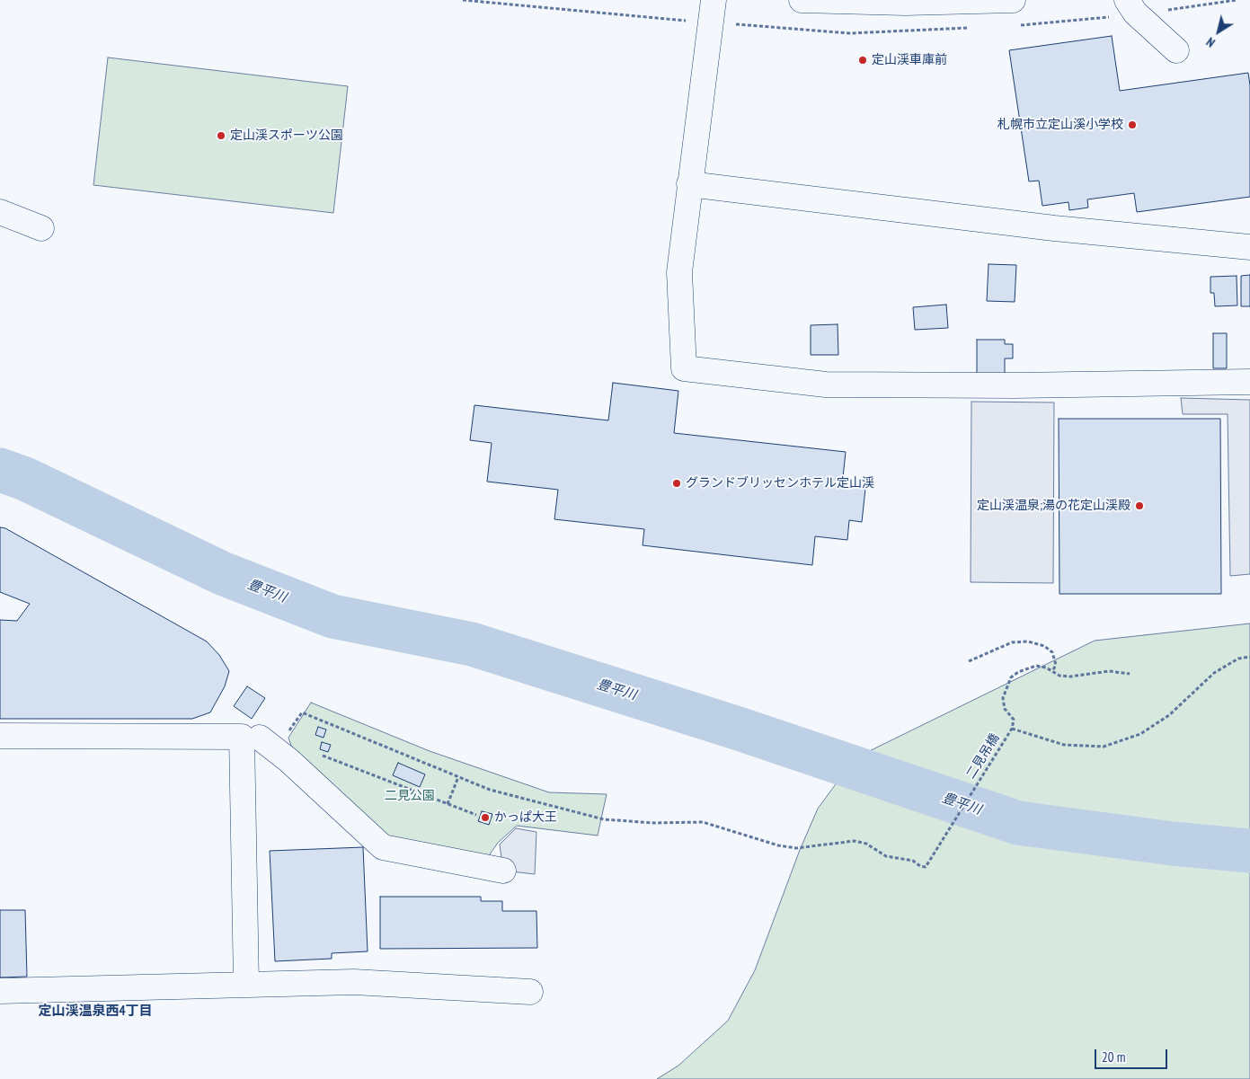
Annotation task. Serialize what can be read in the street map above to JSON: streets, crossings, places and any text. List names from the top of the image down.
{
  "streets": {
    "path": ["二見吊橋"]
  },
  "districts": ["定山渓温泉西4丁目"],
  "water": ["豊平川"],
  "parks": ["二見公園"],
  "places": [
    "定山渓車庫前",
    "札幌市立定山溪小学校",
    "定山渓スポーツ公園",
    "グランドブリッセンホテル定山渓",
    "定山渓温泉;湯の花定山渓殿",
    "かっぱ大王"
  ],
  "scale_bar": "20 m",
  "north": "bottom left"
}
